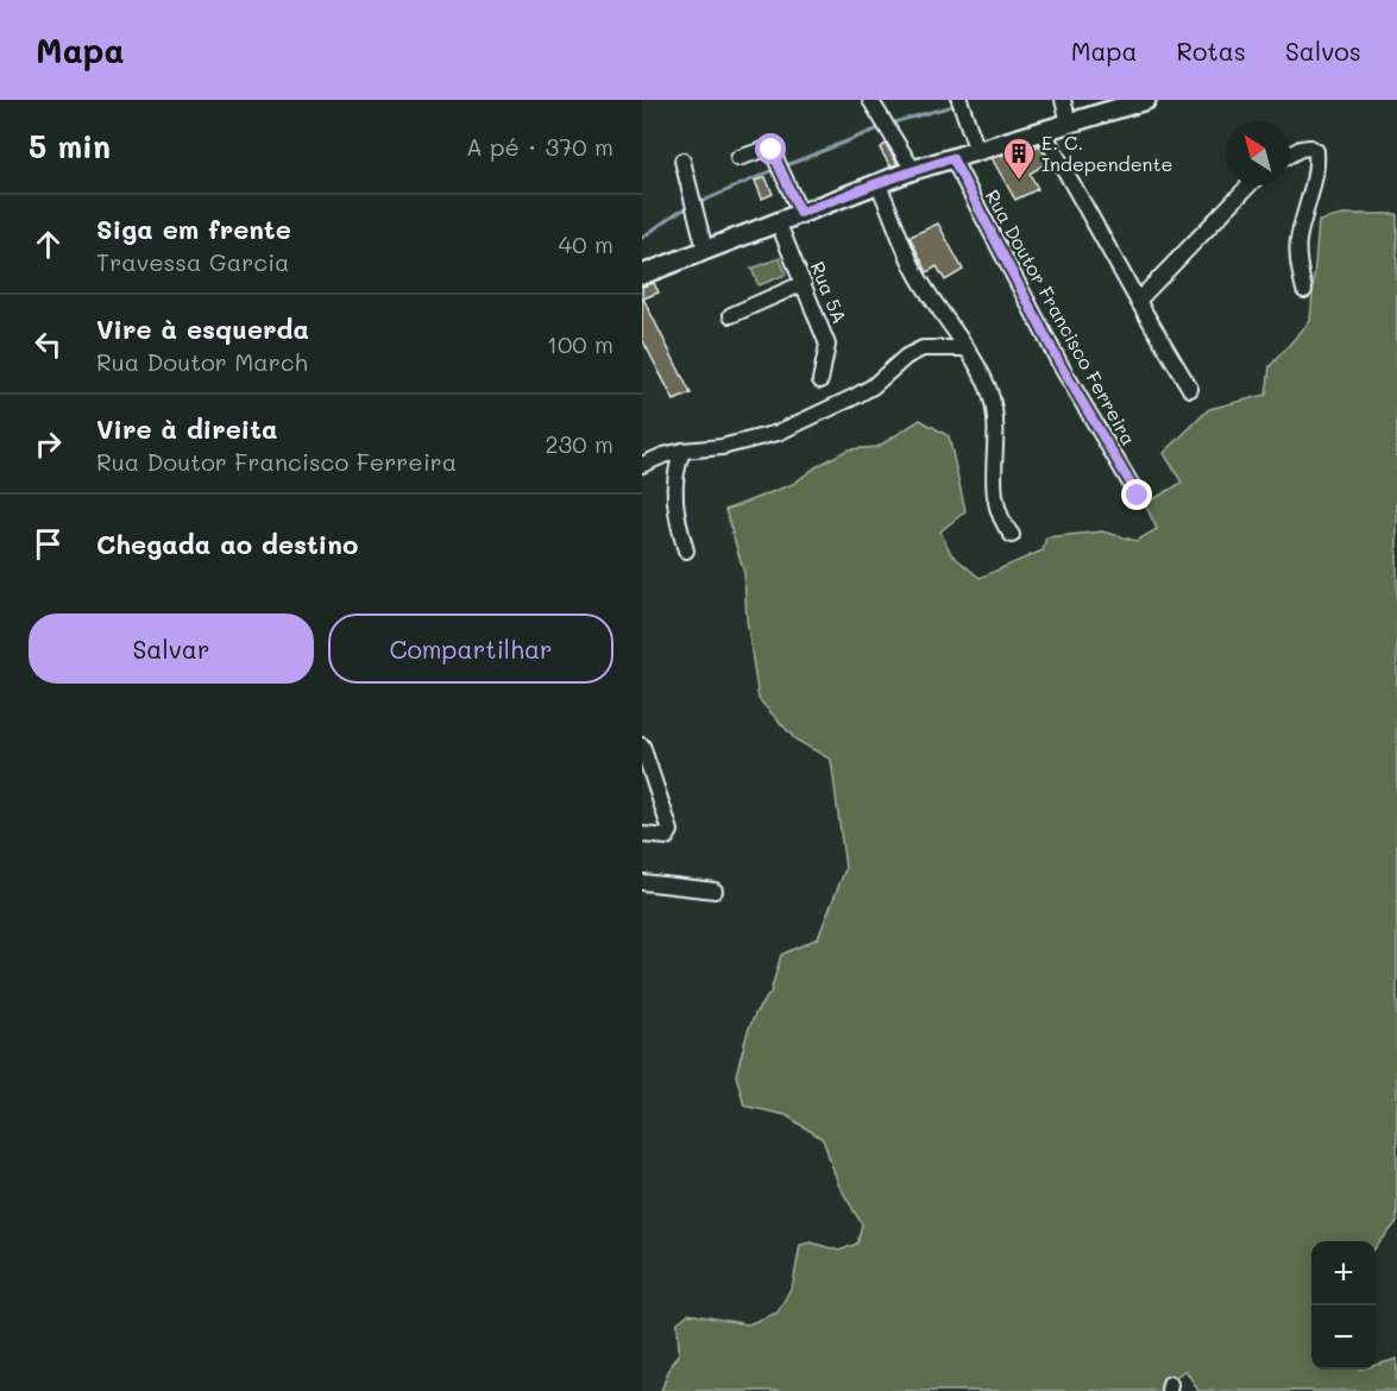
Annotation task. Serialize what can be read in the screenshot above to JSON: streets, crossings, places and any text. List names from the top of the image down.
{
  "streets": {
    "street": ["Rua 5A", "Rua Doutor Francisco Ferreira"]
  },
  "places": {
    "building": ["E. C. Independente"]
  },
  "north": "top left",
  "page": {
    "header": "Mapa",
    "nav": ["Mapa", "Rotas", "Salvos"],
    "heading": ["5 min", "A pé · 370 m"],
    "list": [
      ["Siga em frente", "Travessa Garcia", "40 m"],
      ["Vire à esquerda", "Rua Doutor March", "100 m"],
      ["Vire à direita", "Rua Doutor Francisco Ferreira", "230 m"],
      "Chegada ao destino"
    ],
    "buttons": ["Salvar", "Compartilhar"],
    "map_buttons": ["+", "−"]
  }
}
